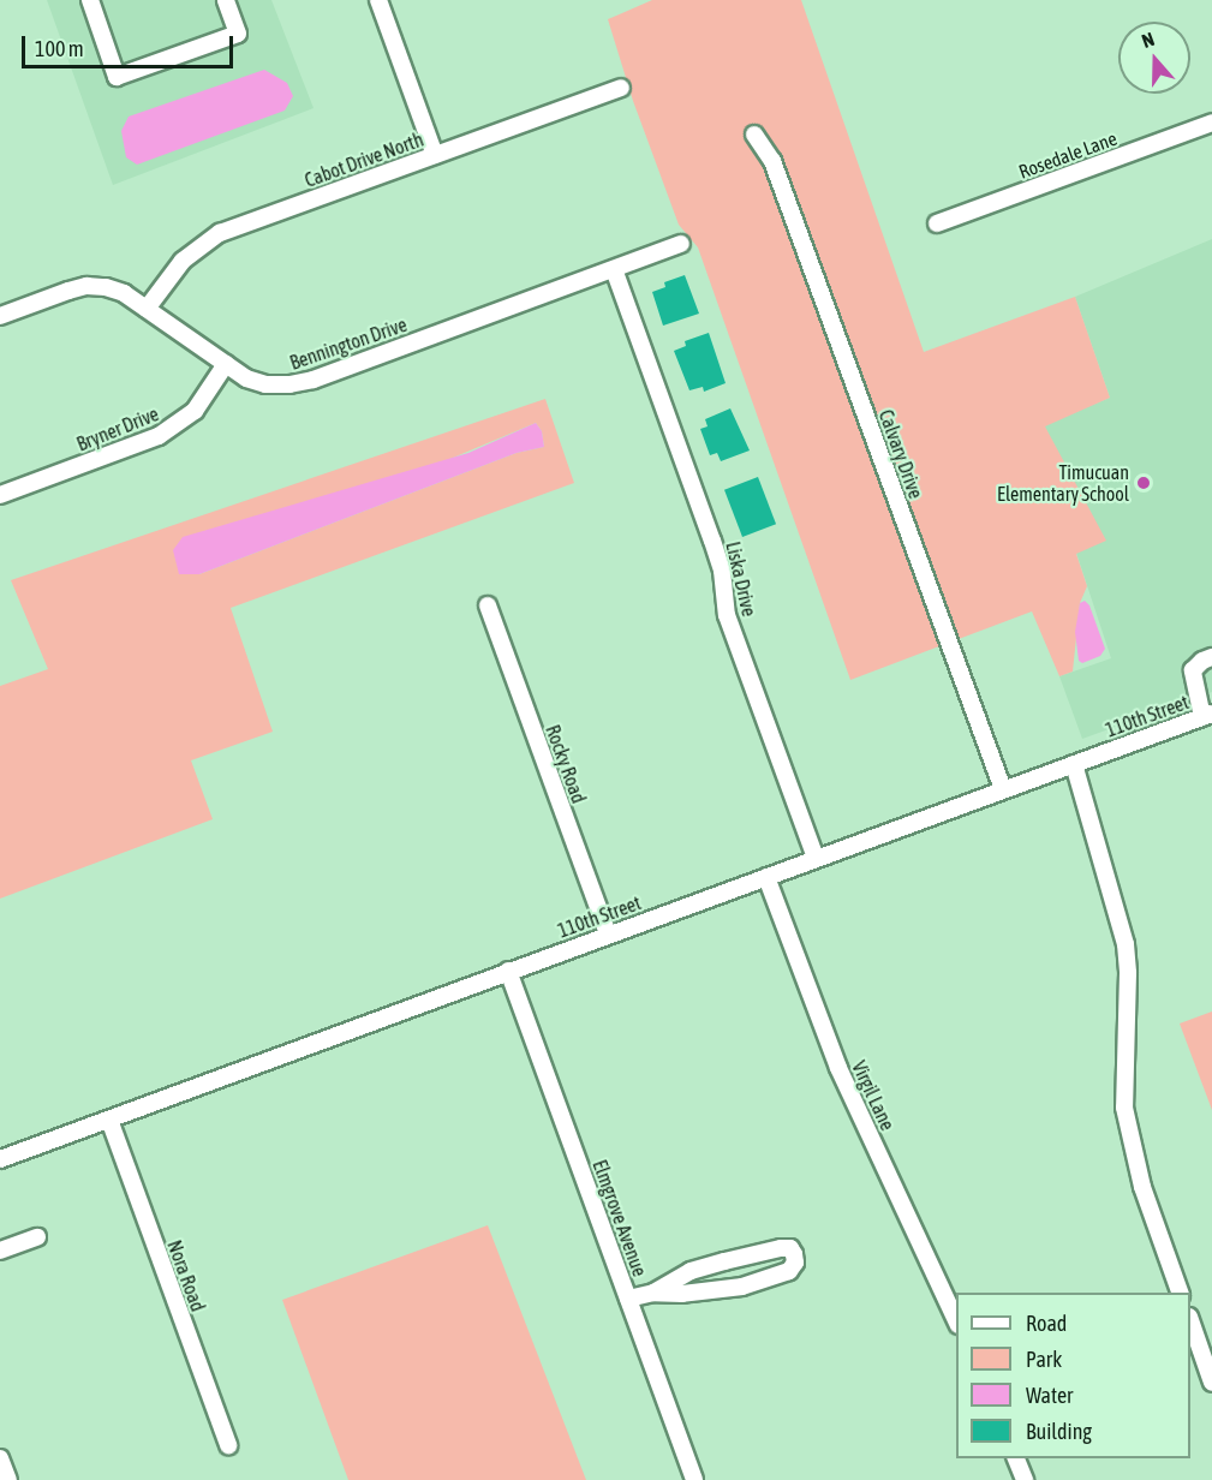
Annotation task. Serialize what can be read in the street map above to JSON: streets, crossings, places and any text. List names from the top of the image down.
{
  "streets": {
    "street": [
      "Rosedale Lane",
      "Cabot Drive North",
      "Bennington Drive",
      "Bryner Drive",
      "Calvary Drive",
      "Liska Drive",
      "110th Street",
      "Rocky Road",
      "Virgil Lane",
      "Elmgrove Avenue",
      "Nora Road"
    ]
  },
  "crossings": [
    ["Cabot Drive North", "Bennington Drive"],
    ["Bennington Drive", "Bryner Drive"],
    ["Bennington Drive", "Liska Drive"],
    ["Calvary Drive", "110th Street"],
    ["Liska Drive", "110th Street"],
    ["110th Street", "Rocky Road"],
    ["110th Street", "Virgil Lane"],
    ["110th Street", "Elmgrove Avenue"],
    ["110th Street", "Nora Road"]
  ],
  "places": ["Timucuan Elementary School"],
  "legend": [
    "Road",
    "Park",
    "Water",
    "Building"
  ],
  "scale_bar": "100 m",
  "north": "top"
}
